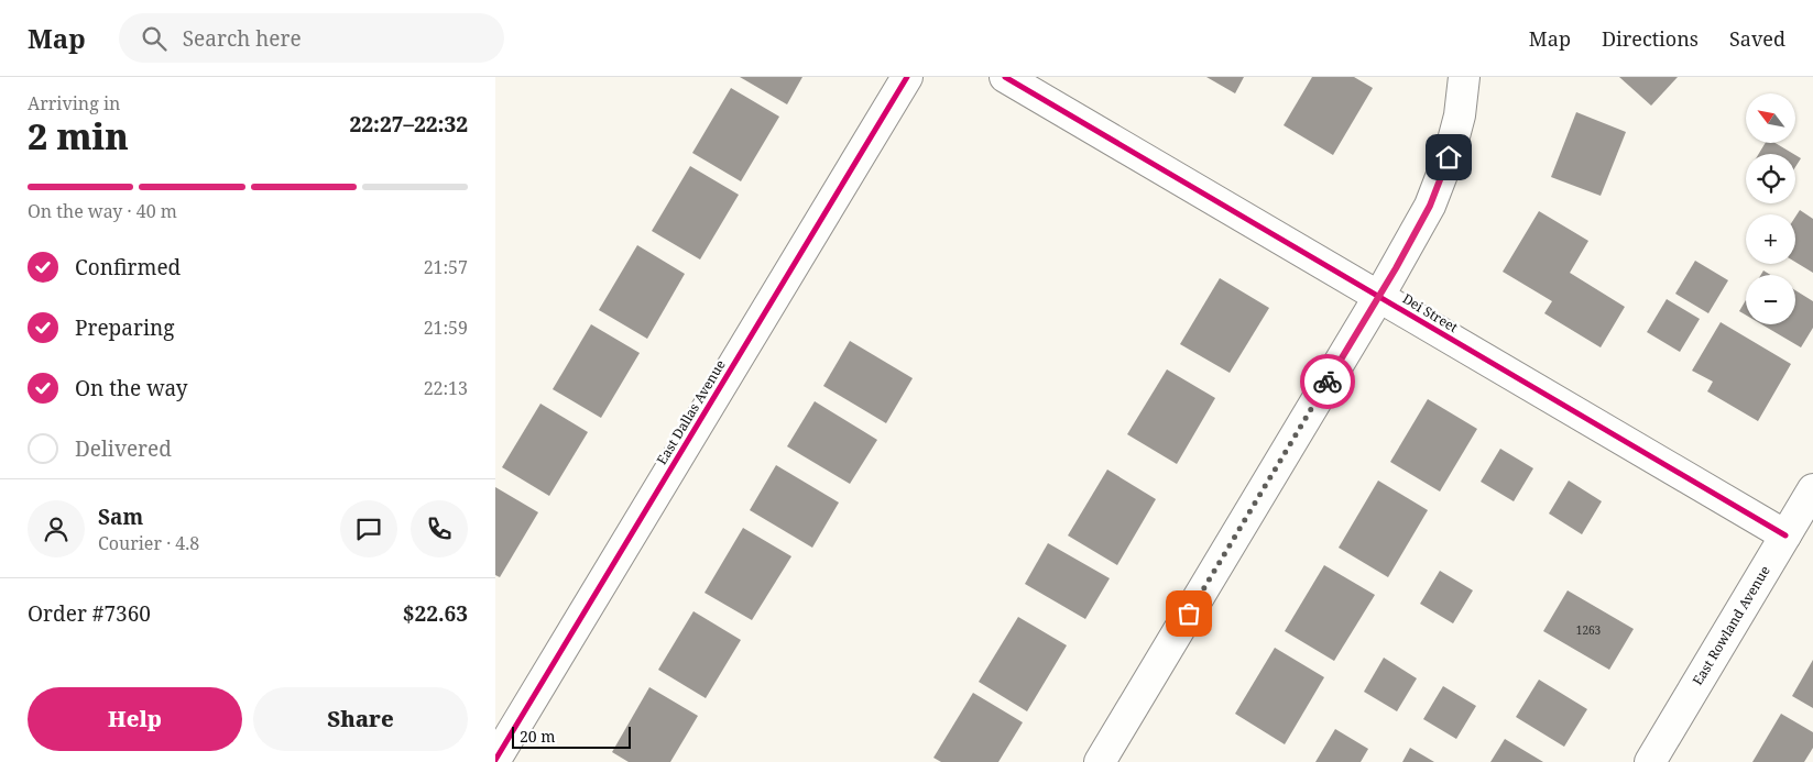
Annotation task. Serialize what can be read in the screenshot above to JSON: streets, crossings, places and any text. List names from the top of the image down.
{
  "streets": {
    "street": ["Dei Street", "East Dallas Avenue", "East Rowland Avenue"]
  },
  "crossings": [
    ["Dei Street", "East Rowland Avenue"]
  ],
  "house_numbers": ["1263"],
  "scale_bar": "20 m",
  "north": "top left",
  "page": {
    "header": "Map",
    "search": "Search here",
    "nav": ["Map", "Directions", "Saved"],
    "heading": ["2 min", "Arriving in", "22:27–22:32"],
    "panel": [
      "Sam",
      "Courier · 4.8",
      "Order #7360",
      "$22.63"
    ],
    "map_buttons": ["+", "−"],
    "bar": "On the way · 40 m",
    "list": [
      ["Confirmed", "21:57"],
      ["Preparing", "21:59"],
      ["On the way", "22:13"],
      "Delivered"
    ],
    "buttons": ["Help", "Share"],
    "scale": "20 m"
  }
}
